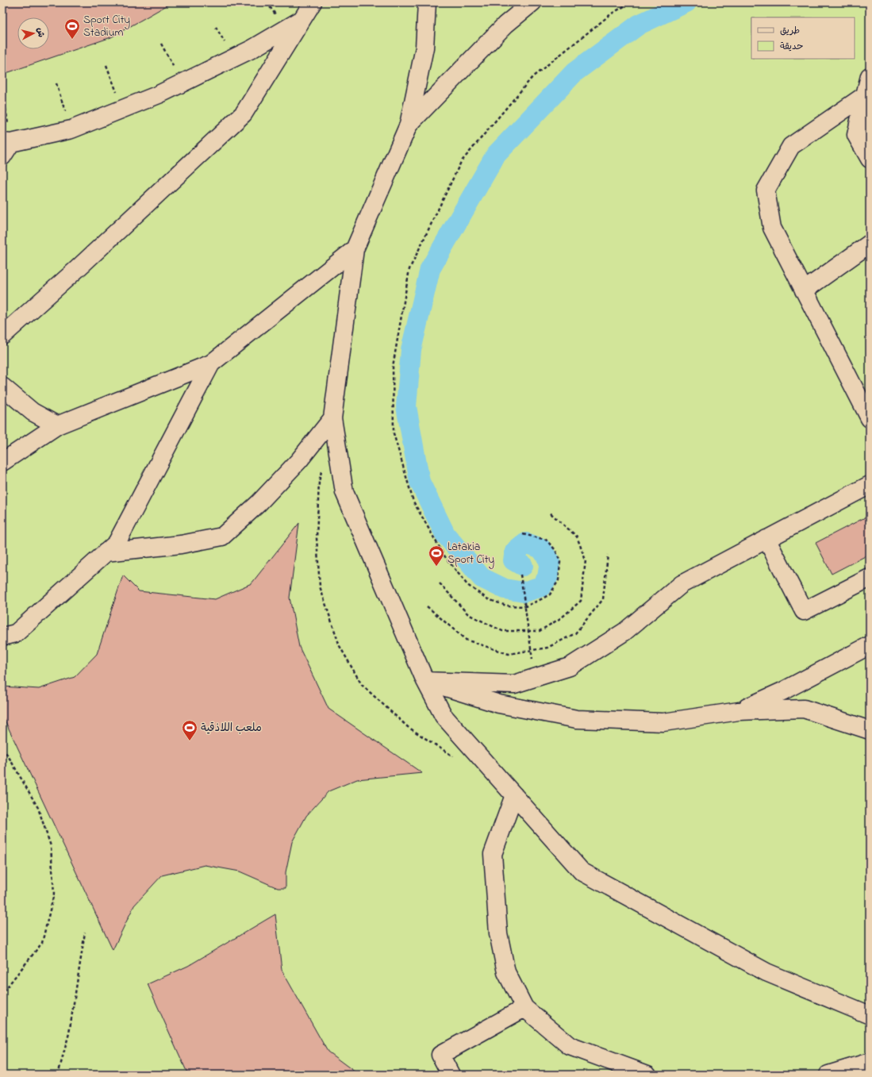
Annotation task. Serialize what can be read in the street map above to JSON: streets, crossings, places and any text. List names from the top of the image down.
{
  "places": {
    "sports": ["Sport City Stadium", "Latakia Sport City", "ملعب اللاذقية"]
  },
  "legend": ["طريق", "حديقة"],
  "north": "right"
}
